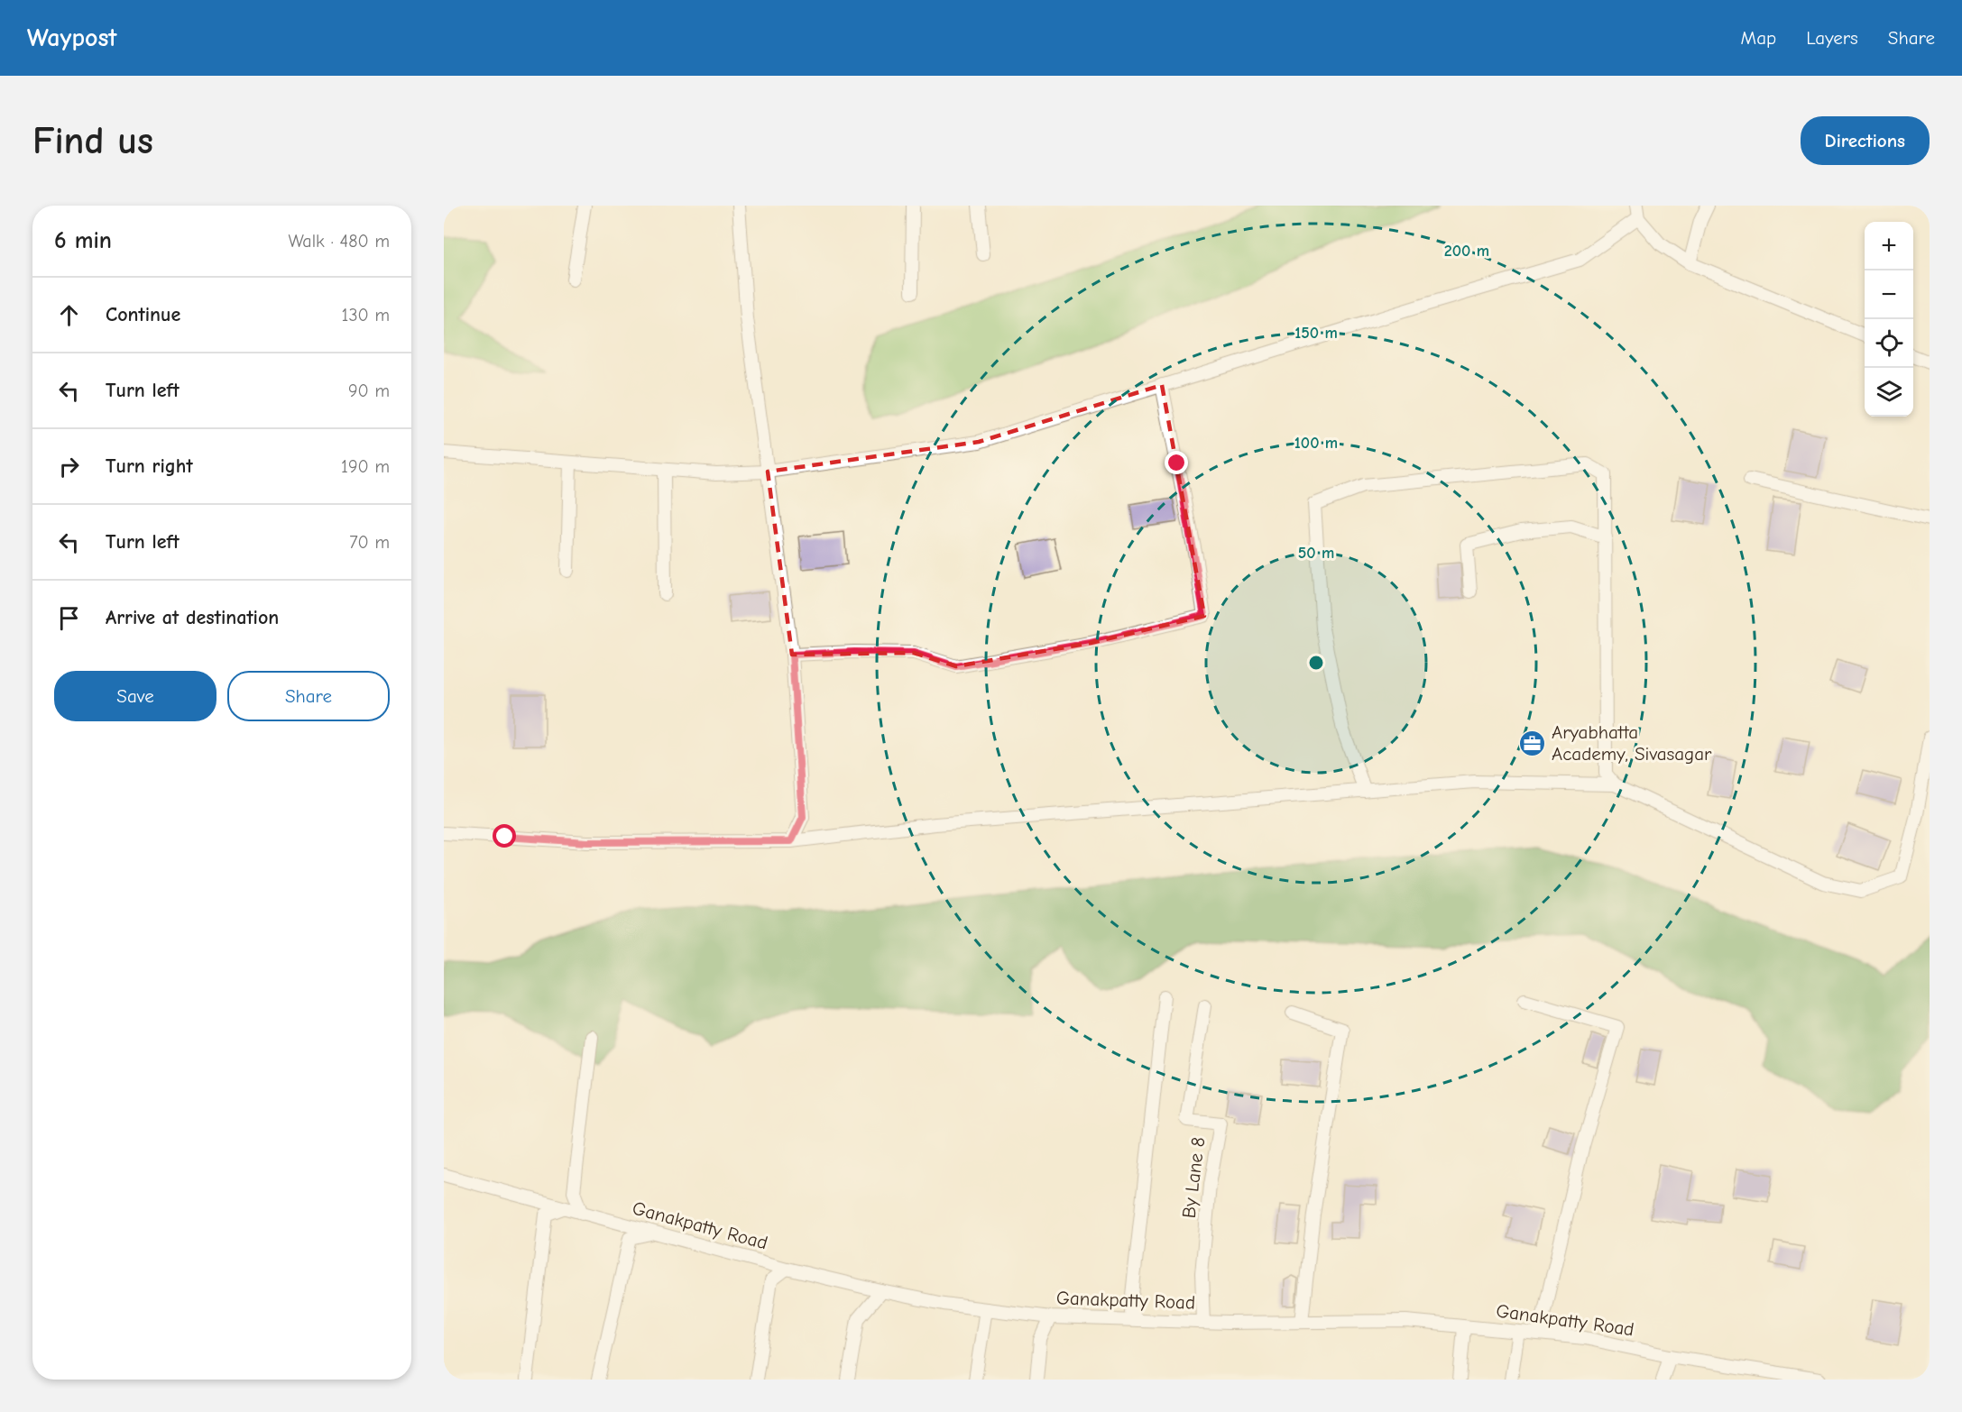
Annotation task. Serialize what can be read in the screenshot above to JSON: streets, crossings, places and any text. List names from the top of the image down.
{
  "streets": {
    "street": ["By Lane 8", "Ganakpatty Road"]
  },
  "crossings": [
    ["By Lane 8", "Ganakpatty Road"]
  ],
  "places": {
    "office": ["Aryabhatta Academy, Sivasagar"]
  },
  "page": {
    "header": "Waypost",
    "nav": ["Map", "Layers", "Share"],
    "buttons": [
      "Directions",
      ["Save", "Share"]
    ],
    "title": "Find us",
    "heading": ["6 min", "Walk · 480 m"],
    "map_buttons": ["+", "−"],
    "list": [
      ["Continue", "130 m"],
      ["Turn left", "90 m"],
      ["Turn right", "190 m"],
      ["Turn left", "70 m"],
      "Arrive at destination"
    ]
  },
  "rings": [
    "200 m",
    "150 m",
    "100 m",
    "50 m"
  ]
}
